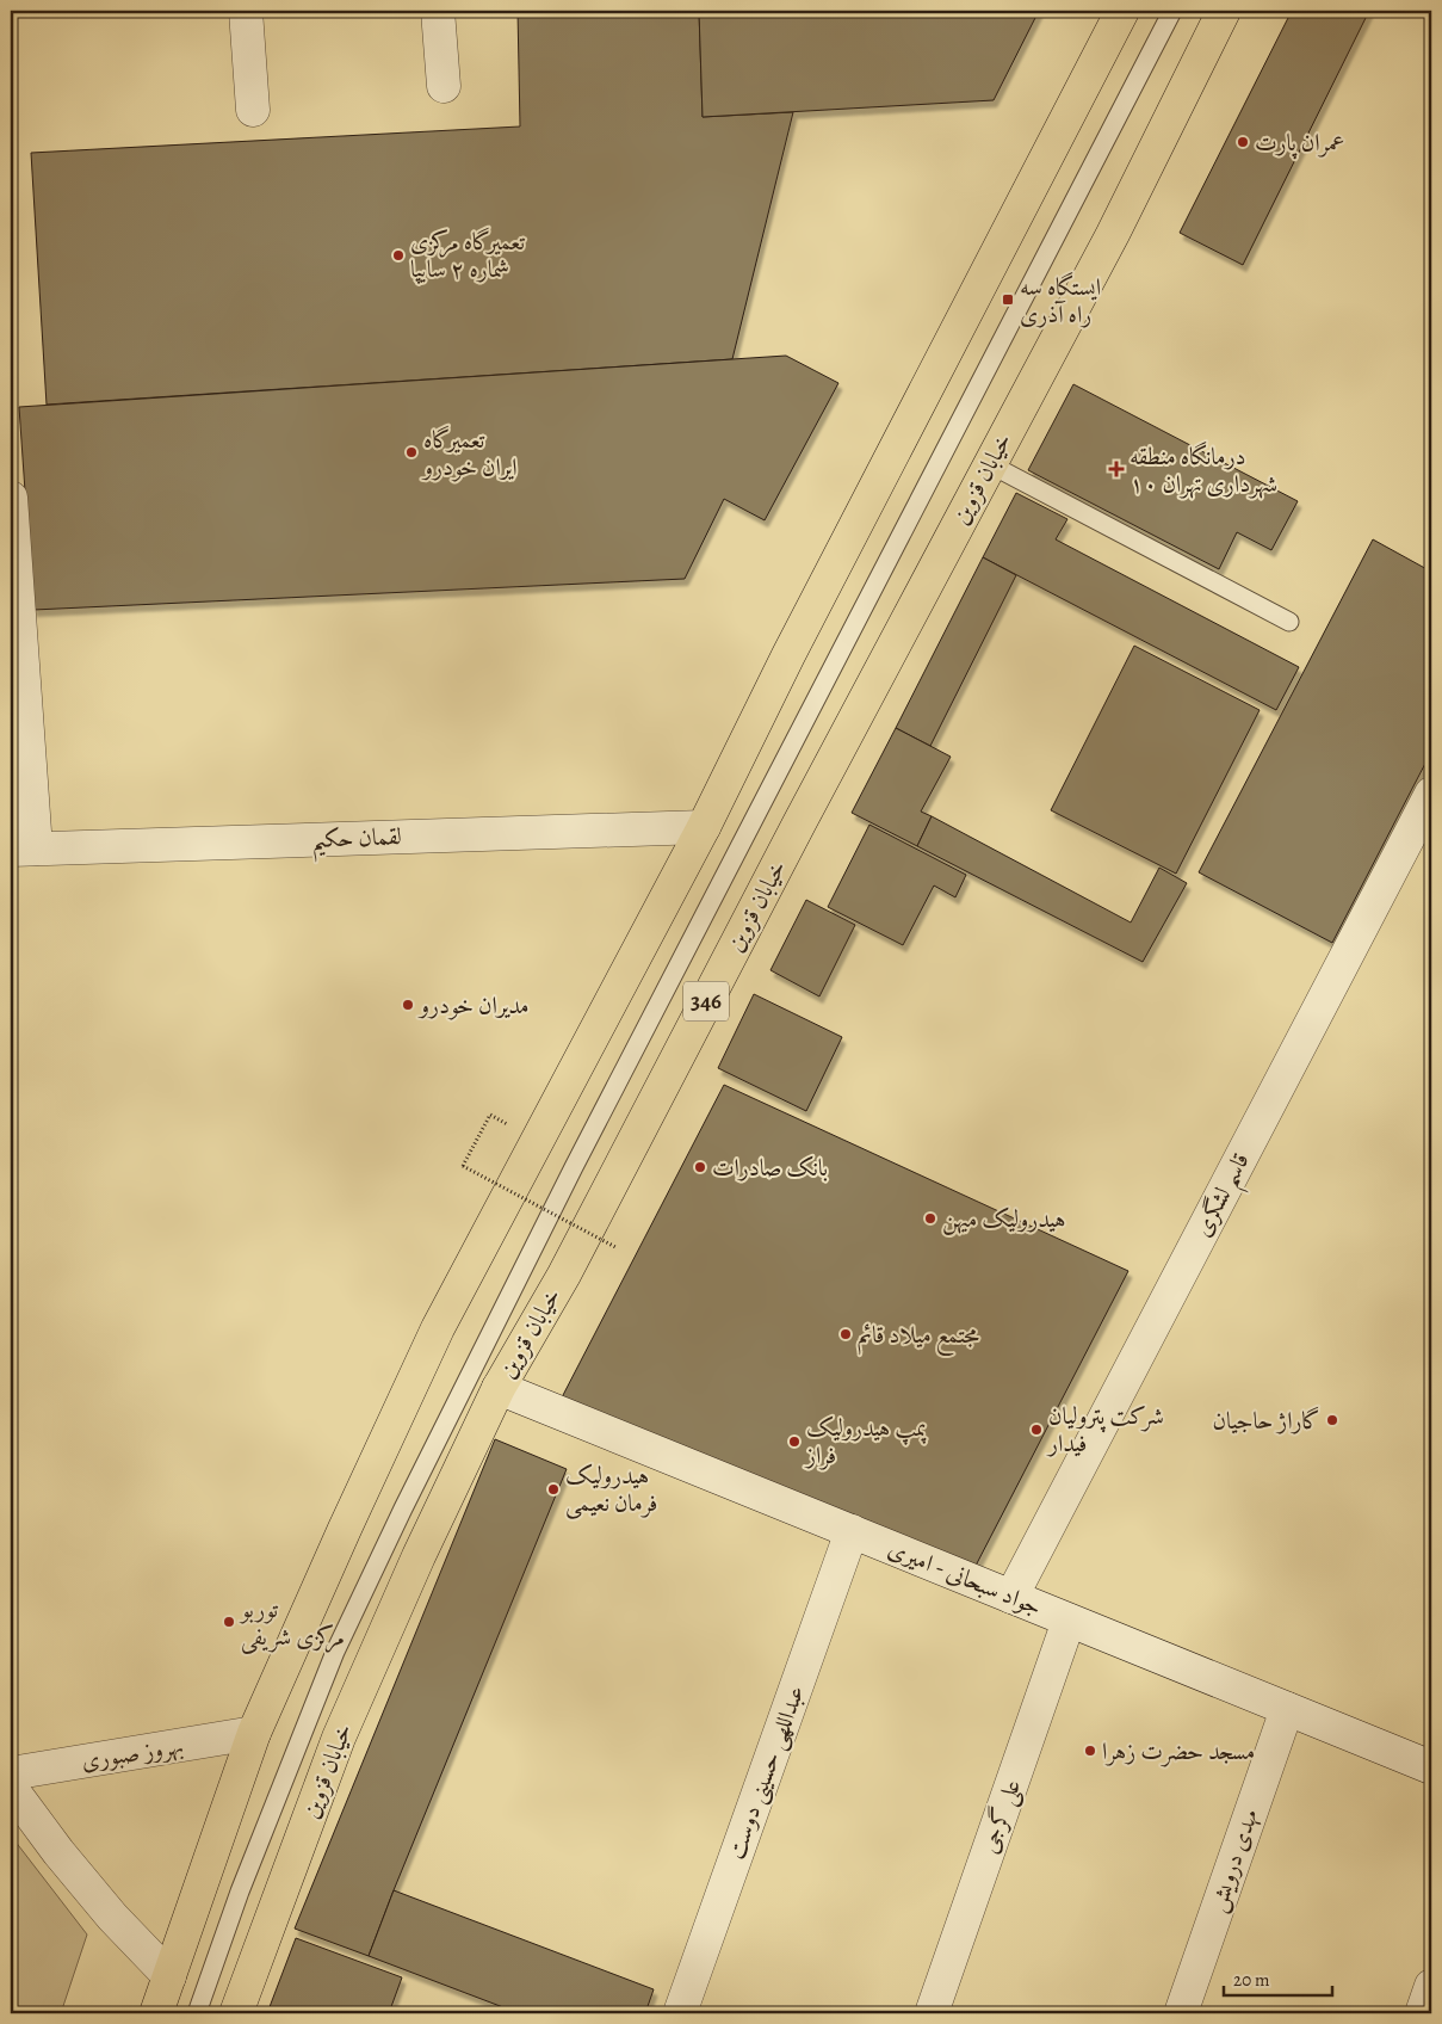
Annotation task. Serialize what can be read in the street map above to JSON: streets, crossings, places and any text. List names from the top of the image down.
{
  "streets": {
    "main road": ["خیابان قزوین", "346"],
    "street": [
      "لقمان حکیم",
      "قاسم لشگری",
      "جواد سبحانی - امیری",
      "بهروز صبوری",
      "عبداللهی حسینی دوست",
      "علی گرجی",
      "مهدی درویش"
    ]
  },
  "crossings": [
    ["خیابان قزوین", "جواد سبحانی - امیری"],
    ["قاسم لشگری", "جواد سبحانی - امیری"],
    ["جواد سبحانی - امیری", "عبداللهی حسینی دوست"],
    ["جواد سبحانی - امیری", "علی گرجی"],
    ["جواد سبحانی - امیری", "مهدی درویش"]
  ],
  "places": {
    "other": [
      "عمران پارت",
      "تعمیرگاه مرکزی شماره ۲ سایپا",
      "تعمیرگاه ایران خودرو",
      "مدیران خودرو",
      "بانک صادرات",
      "هیدرولیک میهن",
      "مجتمع میلاد قائم",
      "گاراژ حاجیان",
      "شرکت پترولیان فیدار",
      "پمپ هیدرولیک فراز",
      "هیدرولیک فرمان نعیمی",
      "توربو مرکزی شریفی",
      "مسجد حضرت زهرا"
    ],
    "transit": ["ایستگاه سه راه آذری"],
    "health": ["درمانگاه منطقه ۱۰ شهرداری تهران"]
  },
  "scale_bar": "20 m"
}
